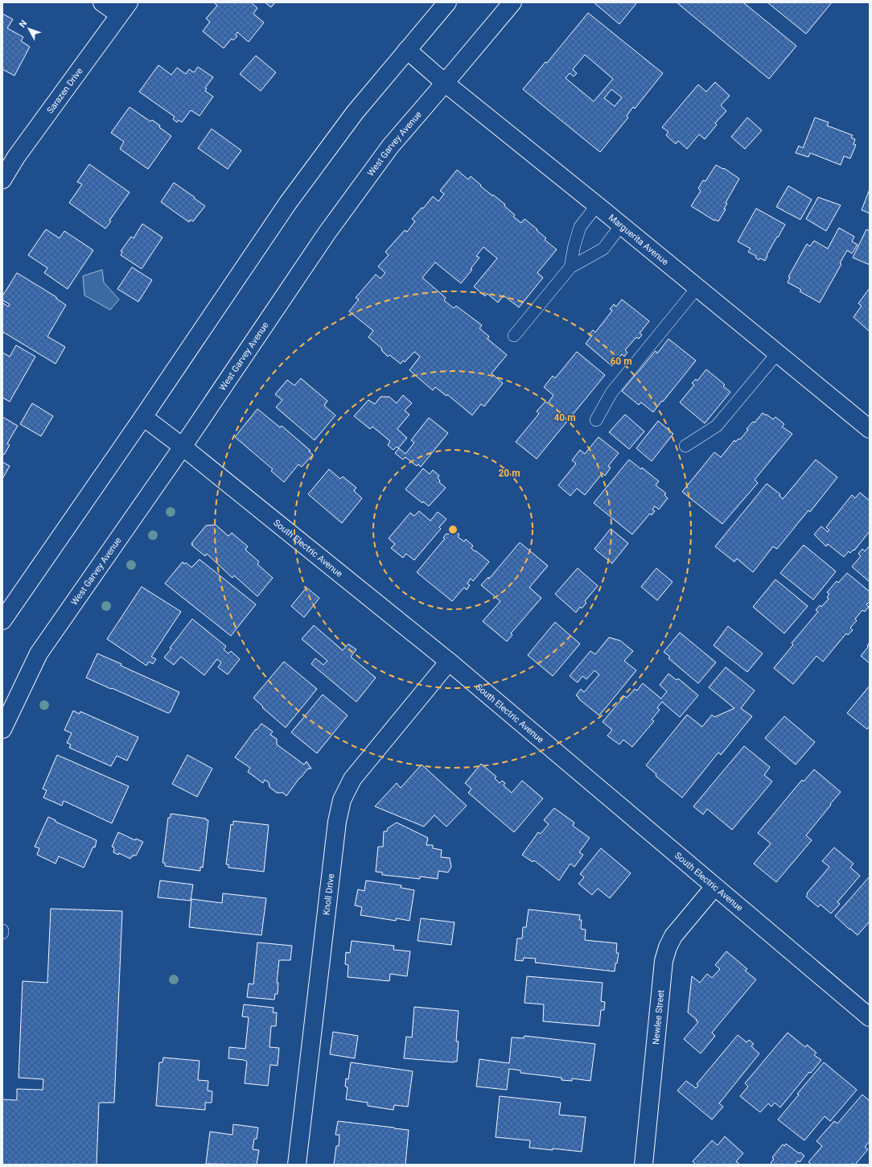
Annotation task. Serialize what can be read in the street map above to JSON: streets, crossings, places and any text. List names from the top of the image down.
{
  "streets": {
    "street": [
      "Sarazen Drive",
      "West Garvey Avenue",
      "Marguerita Avenue",
      "South Electric Avenue",
      "Knoll Drive",
      "Newlee Street"
    ]
  },
  "crossings": [
    ["West Garvey Avenue", "Marguerita Avenue"],
    ["West Garvey Avenue", "South Electric Avenue"],
    ["South Electric Avenue", "Knoll Drive"],
    ["South Electric Avenue", "Newlee Street"]
  ],
  "north": "top left",
  "rings": ["60 m", "40 m", "20 m"]
}
